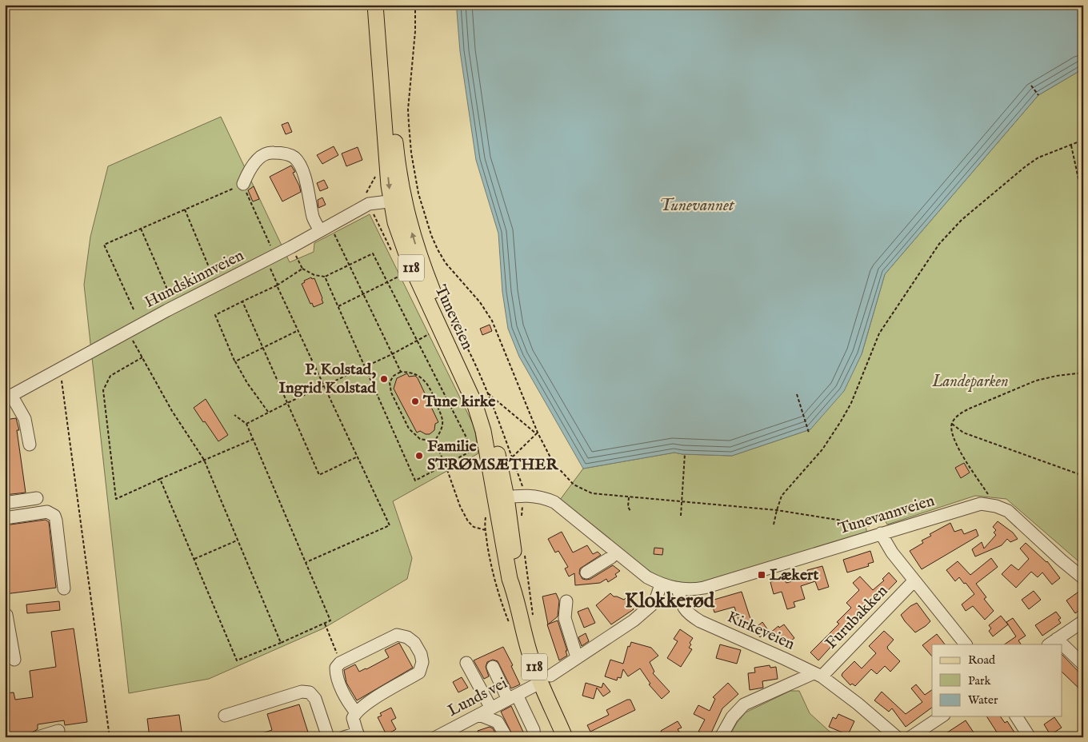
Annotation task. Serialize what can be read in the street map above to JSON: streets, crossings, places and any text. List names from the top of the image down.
{
  "streets": {
    "main road": ["118", "Tuneveien"],
    "street": [
      "Hundskinnveien",
      "Tunevannveien",
      "Furubakken",
      "Kirkeveien",
      "Lunds vei"
    ]
  },
  "crossings": [
    ["Hundskinnveien", "Tuneveien"],
    ["Tunevannveien", "Kirkeveien"],
    ["Furubakken", "Kirkeveien"]
  ],
  "districts": ["Klokkerød"],
  "water": ["Tunevannet"],
  "parks": ["Landeparken"],
  "places": {
    "other": ["P. Kolstad, Ingrid Kolstad", "Tune kirke", "Familie STRØMSÆTHER"],
    "transit": ["Lækert"]
  },
  "legend": ["Road", "Park", "Water"]
}
